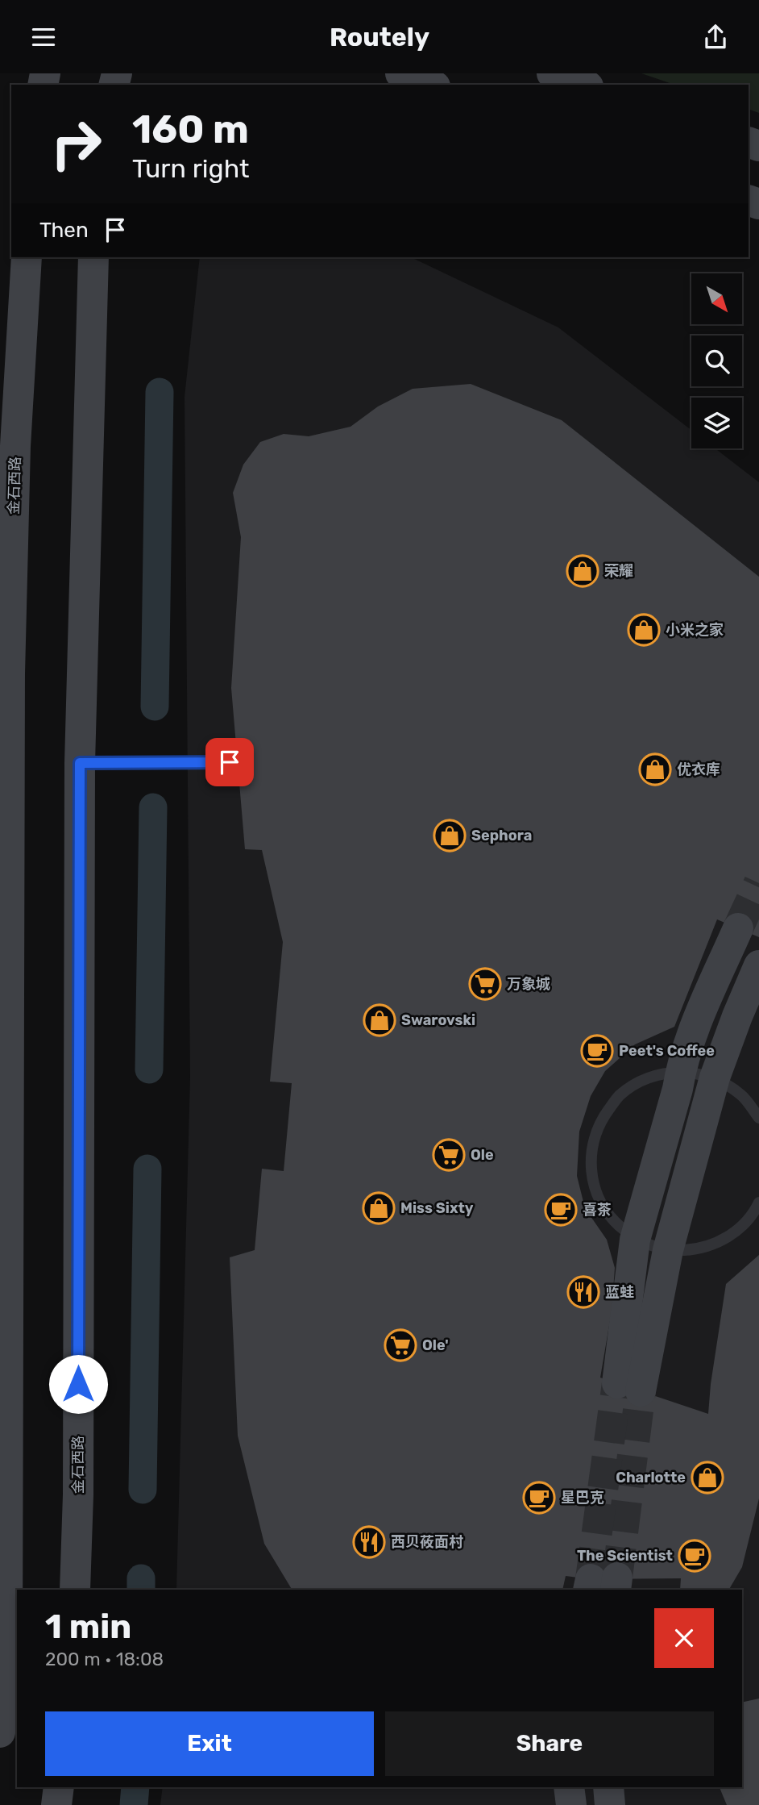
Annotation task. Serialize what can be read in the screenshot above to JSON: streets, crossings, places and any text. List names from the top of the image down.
{
  "streets": {
    "main road": ["金石西路"]
  },
  "places": {
    "shop": [
      "荣耀",
      "小米之家",
      "优衣库",
      "Sephora",
      "Swarovski",
      "Miss Sixty",
      "Charlotte"
    ],
    "supermarket": ["万象城", "Ole", "Ole'"],
    "cafe": [
      "Peet's Coffee",
      "喜茶",
      "星巴克",
      "The Scientist"
    ],
    "restaurant": ["蓝蛙", "西贝莜面村"]
  },
  "north": "bottom right",
  "page": {
    "header": "Routely",
    "turn": ["160 m", "Turn right"],
    "then": "Then",
    "heading": ["1 min", "200 m · 18:08"],
    "buttons": ["Exit", "Share"]
  }
}
